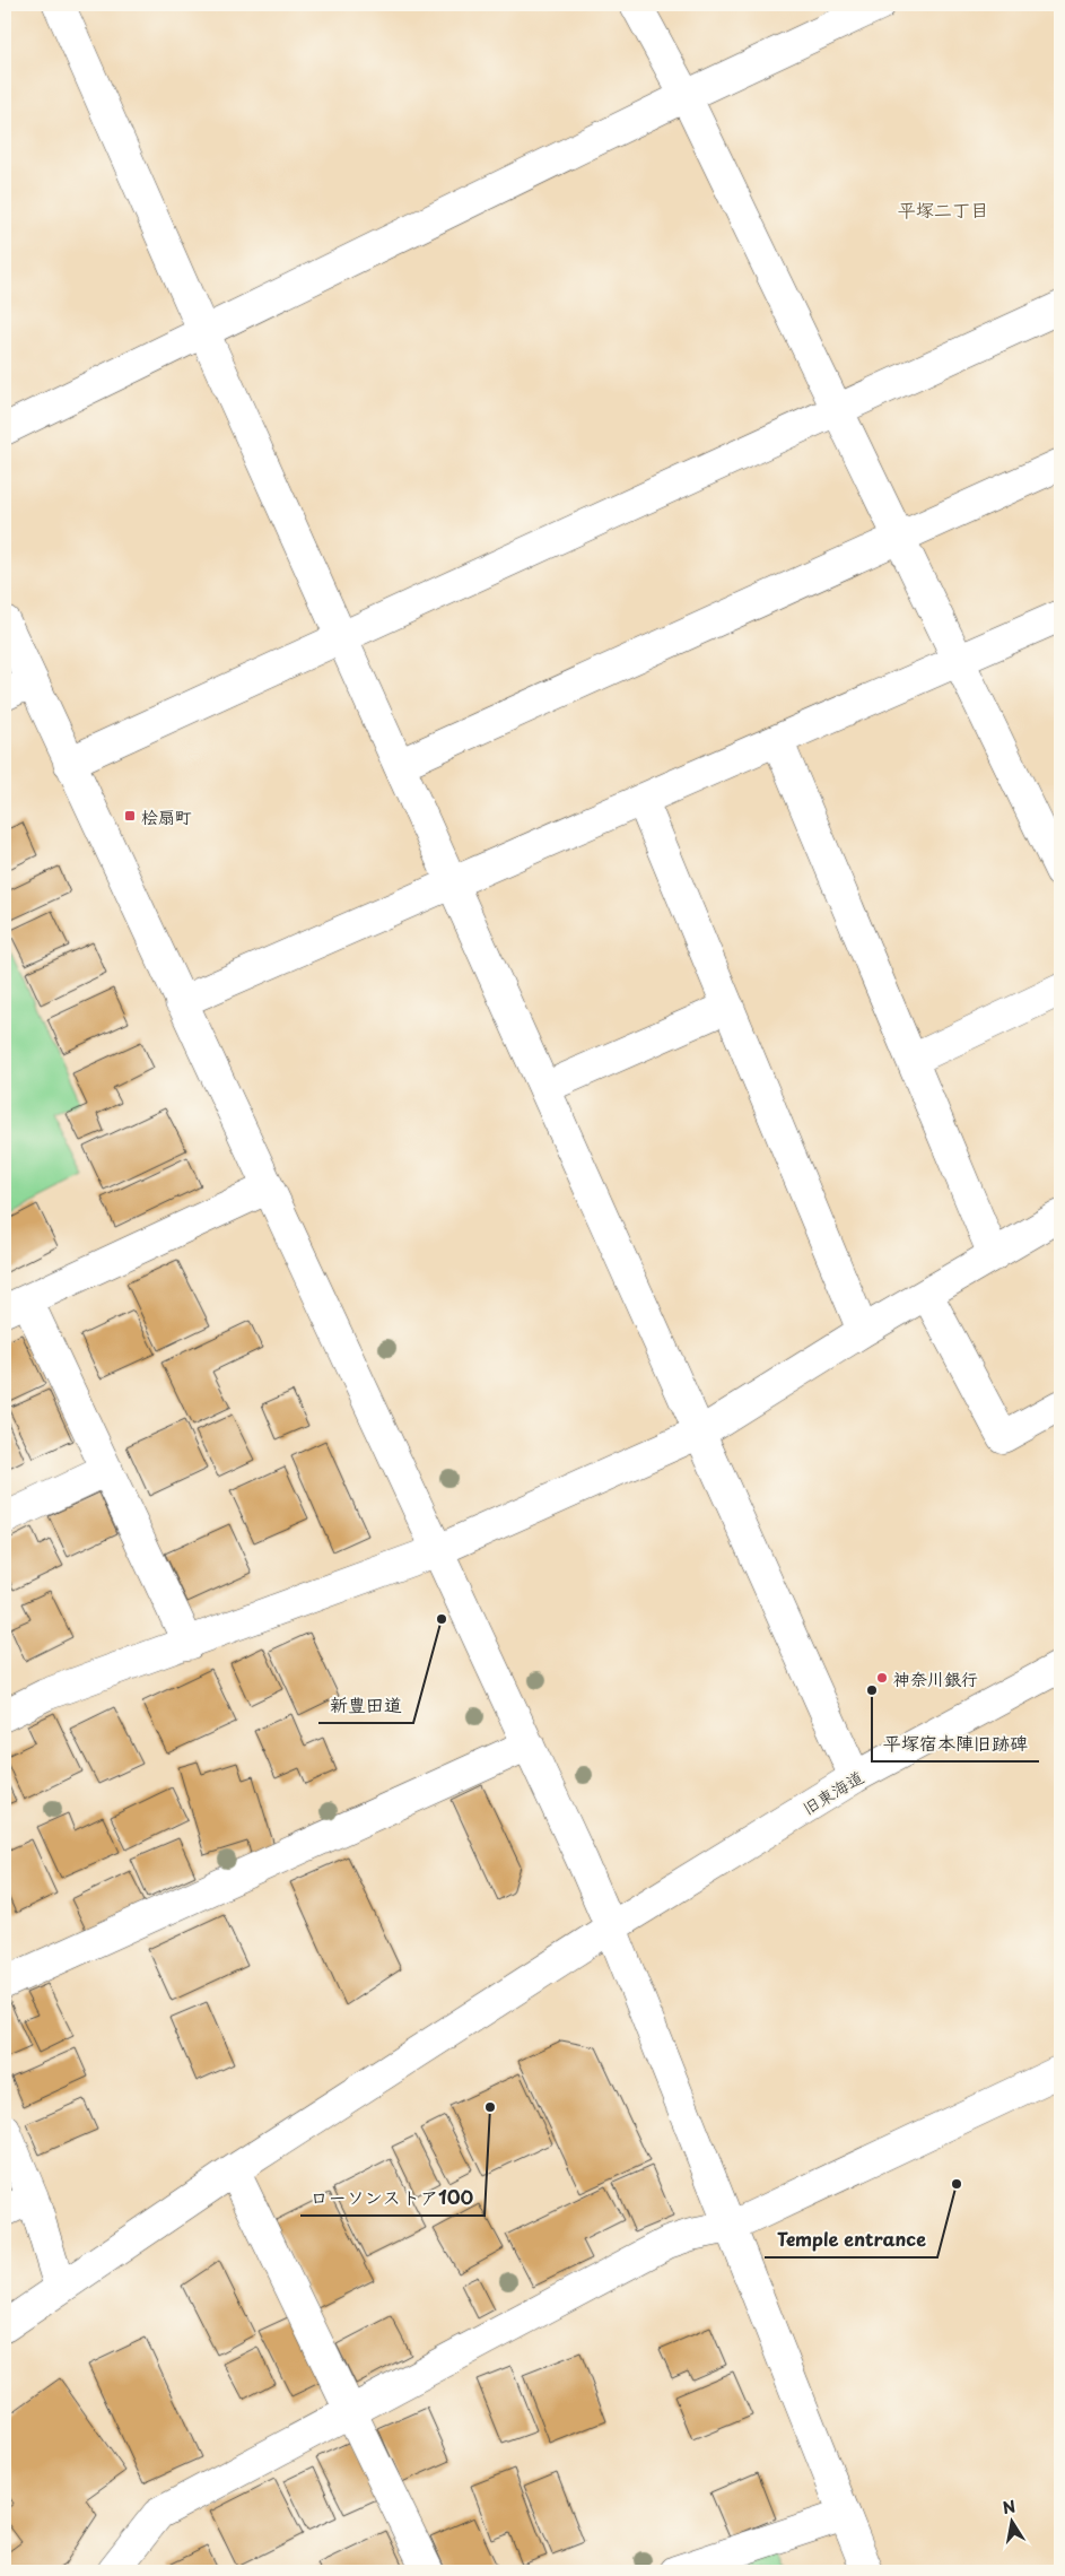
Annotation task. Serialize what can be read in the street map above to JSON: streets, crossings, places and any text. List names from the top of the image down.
{
  "streets": {
    "street": ["旧東海道"]
  },
  "districts": ["平塚二丁目"],
  "places": {
    "transit": ["桧扇町"],
    "other": [
      "新豊田道",
      "神奈川銀行",
      "平塚宿本陣旧跡碑",
      "ローソンストア100",
      "Temple entrance"
    ]
  },
  "north": "top"
}
